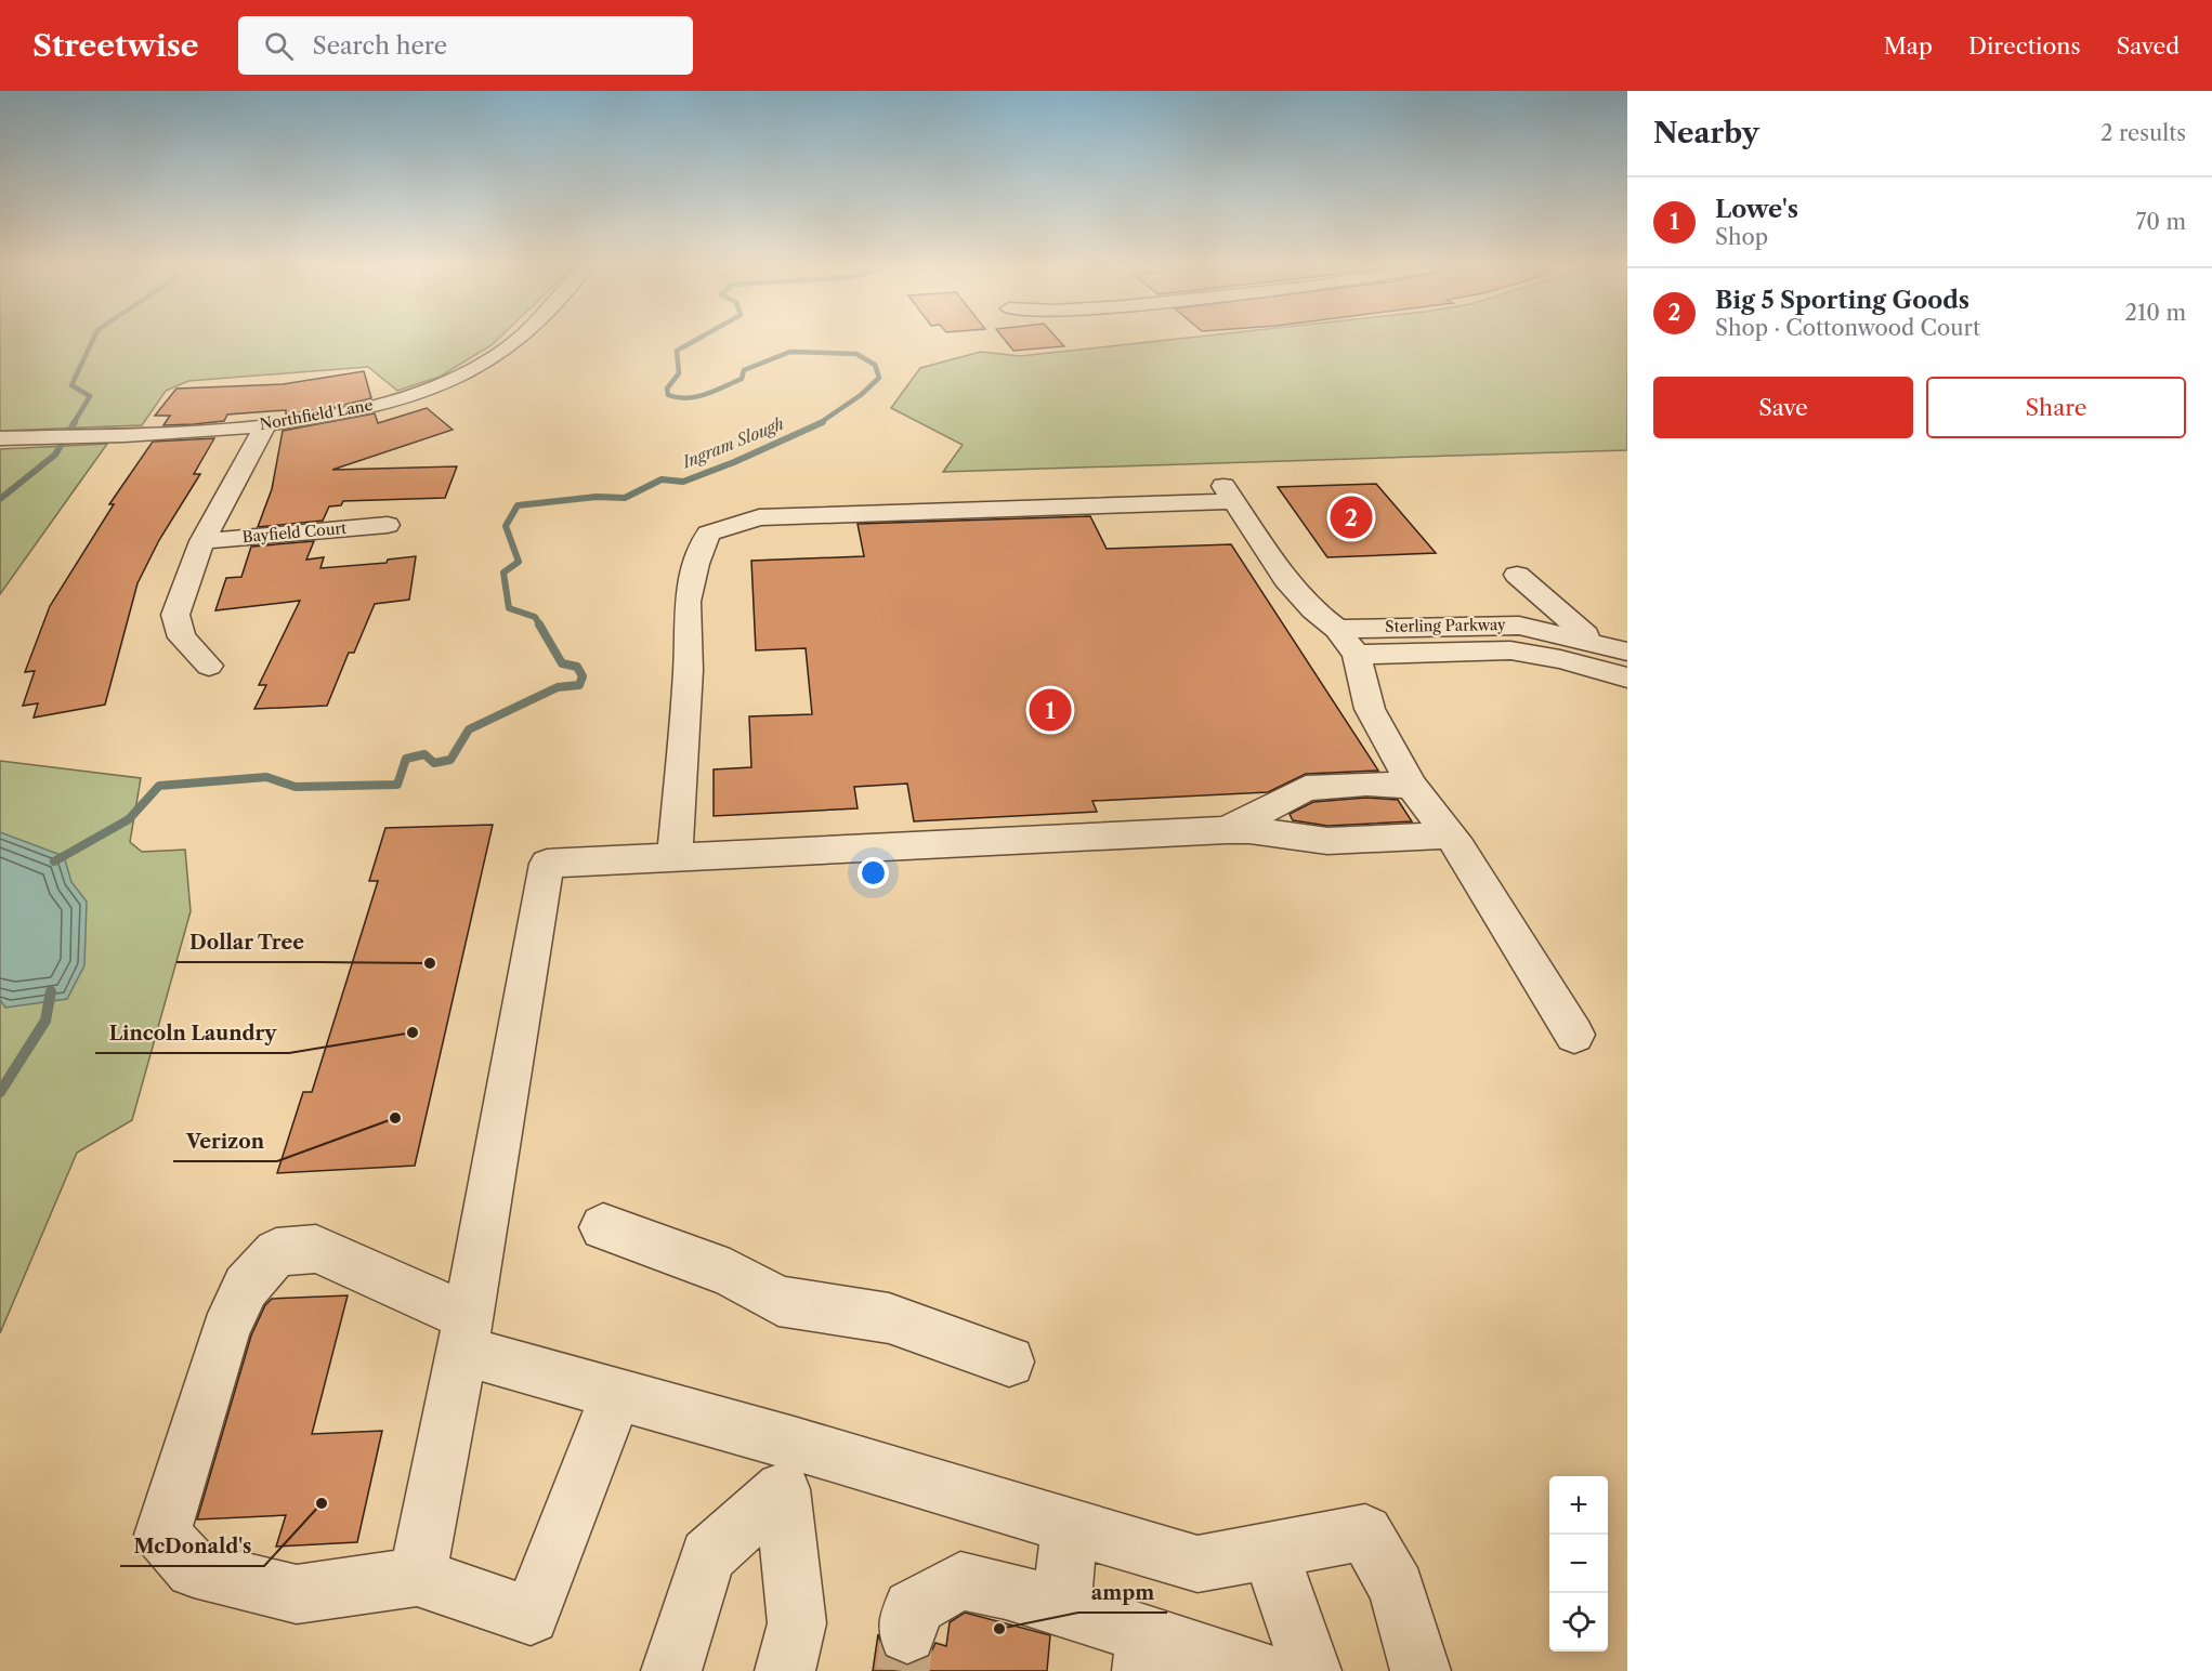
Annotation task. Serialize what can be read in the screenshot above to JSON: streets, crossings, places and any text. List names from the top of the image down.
{
  "streets": {
    "street": ["Northfield Lane", "Bayfield Court", "Sterling Parkway"]
  },
  "water": ["Ingram Slough"],
  "places": [
    "Dollar Tree",
    "Lincoln Laundry",
    "Verizon",
    "McDonald's",
    "ampm"
  ],
  "page": {
    "header": "Streetwise",
    "search": "Search here",
    "nav": ["Map", "Directions", "Saved"],
    "heading": ["Nearby", "2 results"],
    "list": [
      {
        "mark": "1",
        "name": "Lowe's",
        "note": "Shop",
        "value": "70 m"
      },
      {
        "mark": "2",
        "name": "Big 5 Sporting Goods",
        "note": "Shop · Cottonwood Court",
        "value": "210 m"
      }
    ],
    "buttons": ["Save", "Share"],
    "pins": ["2", "1"],
    "map_buttons": ["+", "−"]
  }
}
